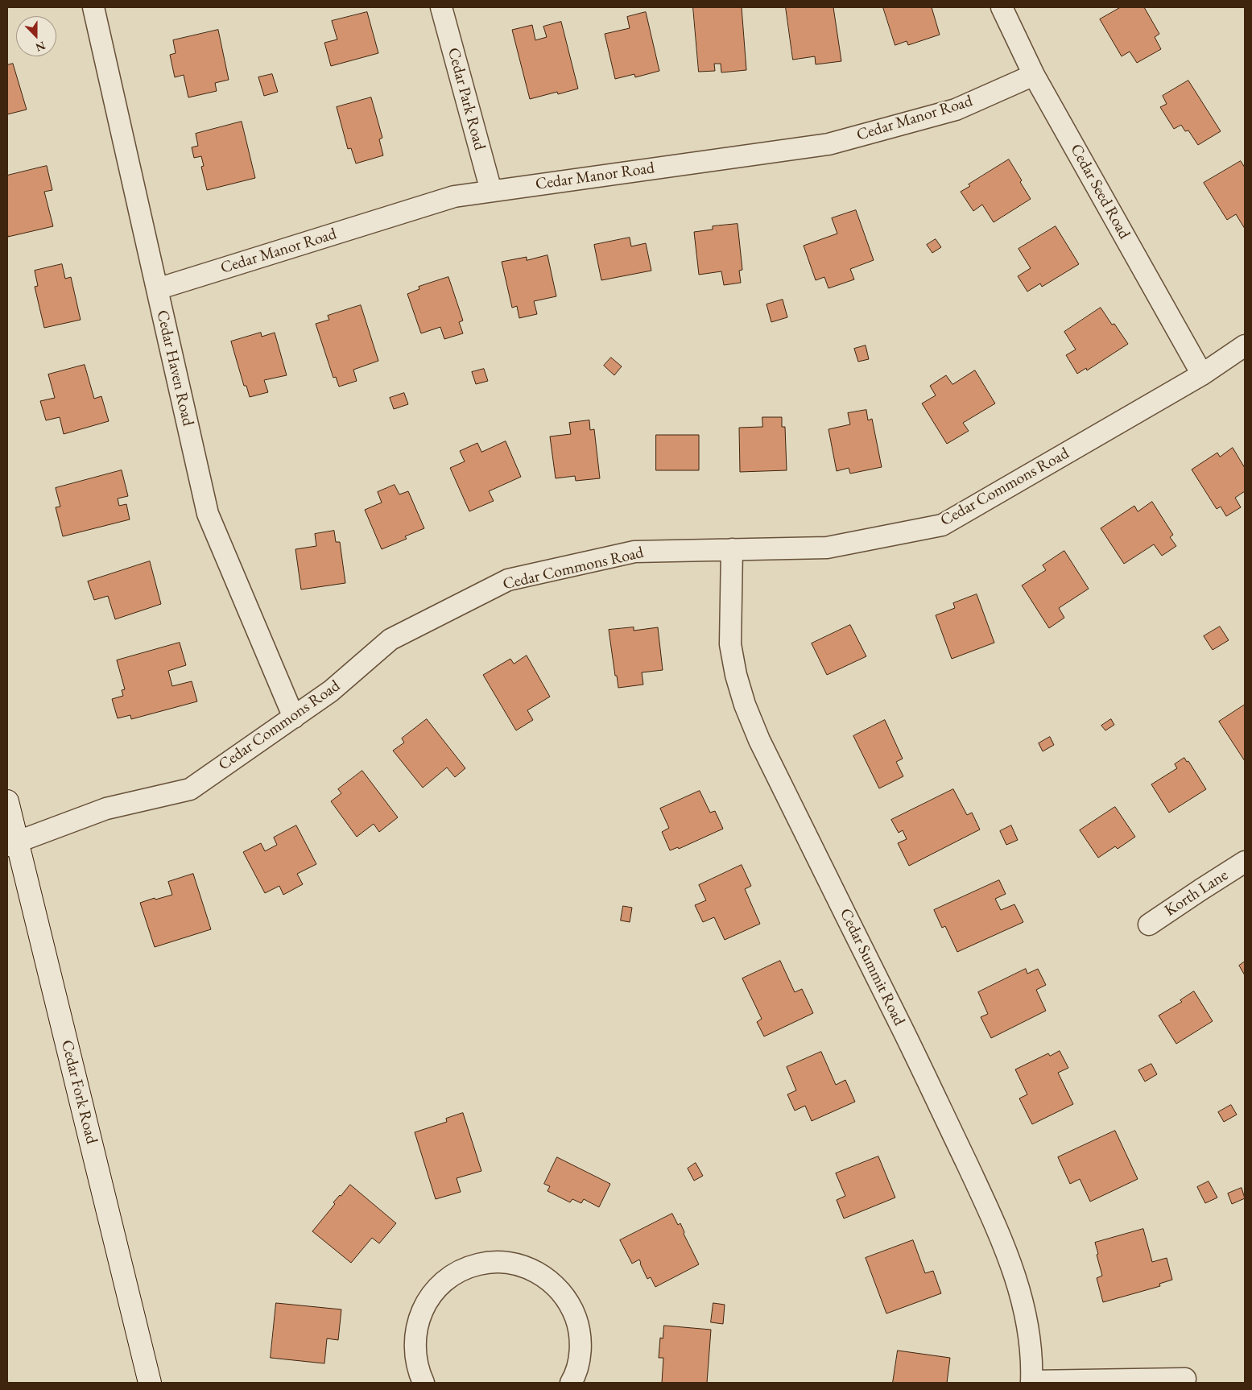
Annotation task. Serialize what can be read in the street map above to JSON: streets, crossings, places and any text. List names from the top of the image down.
{
  "streets": {
    "street": [
      "Cedar Park Road",
      "Cedar Manor Road",
      "Cedar Seed Road",
      "Cedar Haven Road",
      "Cedar Commons Road",
      "Korth Lane",
      "Cedar Summit Road",
      "Cedar Fork Road"
    ]
  },
  "crossings": [
    ["Cedar Park Road", "Cedar Manor Road"],
    ["Cedar Manor Road", "Cedar Seed Road"],
    ["Cedar Manor Road", "Cedar Haven Road"],
    ["Cedar Seed Road", "Cedar Commons Road"],
    ["Cedar Haven Road", "Cedar Commons Road"],
    ["Cedar Commons Road", "Cedar Summit Road"],
    ["Cedar Commons Road", "Cedar Fork Road"]
  ],
  "north": "bottom"
}
